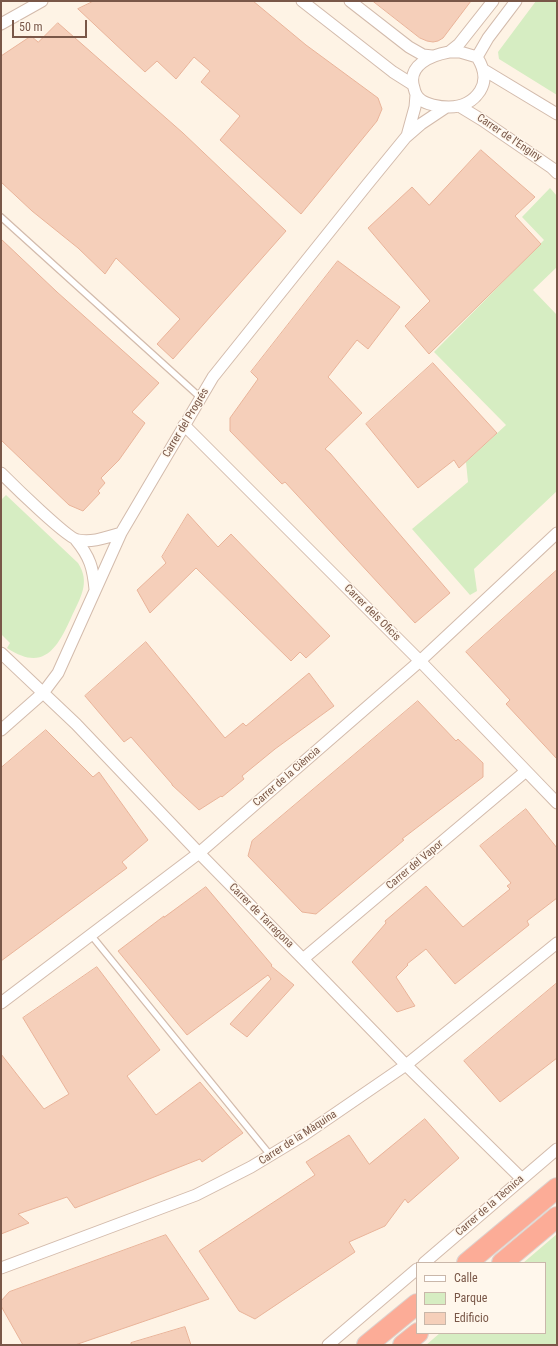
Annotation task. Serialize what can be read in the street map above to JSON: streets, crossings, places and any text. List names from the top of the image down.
{
  "streets": {
    "street": [
      "Carrer de l'Enginy",
      "Carrer del Progrés",
      "Carrer dels Oficis",
      "Carrer de la Ciència",
      "Carrer del Vapor",
      "Carrer de Tarragona",
      "Carrer de la Màquina",
      "Carrer de la Tècnica"
    ]
  },
  "crossings": [
    ["Carrer de l'Enginy", "Carrer del Progrés"],
    ["Carrer del Progrés", "Carrer dels Oficis"],
    ["Carrer del Progrés", "Carrer de Tarragona"],
    ["Carrer dels Oficis", "Carrer de la Ciència"],
    ["Carrer dels Oficis", "Carrer del Vapor"],
    ["Carrer de la Ciència", "Carrer de Tarragona"],
    ["Carrer del Vapor", "Carrer de Tarragona"],
    ["Carrer de Tarragona", "Carrer de la Màquina"],
    ["Carrer de Tarragona", "Carrer de la Tècnica"]
  ],
  "legend": ["Calle", "Parque", "Edificio"],
  "scale_bar": "50 m"
}
